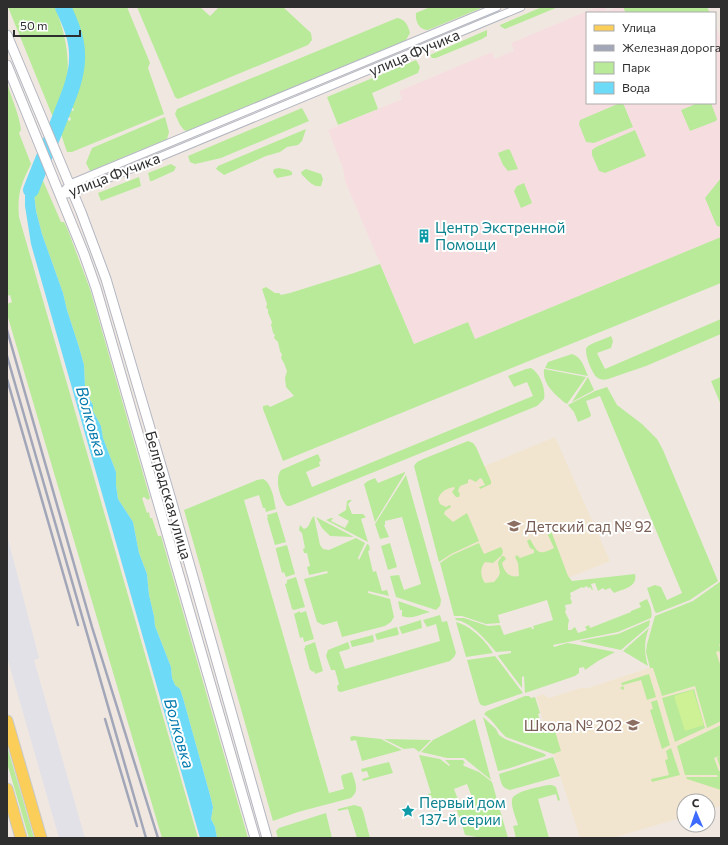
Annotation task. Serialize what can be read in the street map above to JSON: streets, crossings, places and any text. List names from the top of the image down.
{
  "streets": {
    "street": ["улица Фучика", "Белградская улица"]
  },
  "crossings": [
    ["улица Фучика", "Белградская улица"]
  ],
  "water": ["Волковка"],
  "places": {
    "building": ["Центр Экстренной Помощи"],
    "school or university": ["Детский сад № 92", "Школа № 202"],
    "place": ["Первый дом 137-й серии"]
  },
  "legend": [
    "Улица",
    "Железная дорога",
    "Парк",
    "Вода"
  ],
  "scale_bar": "50 m",
  "north": "top"
}
